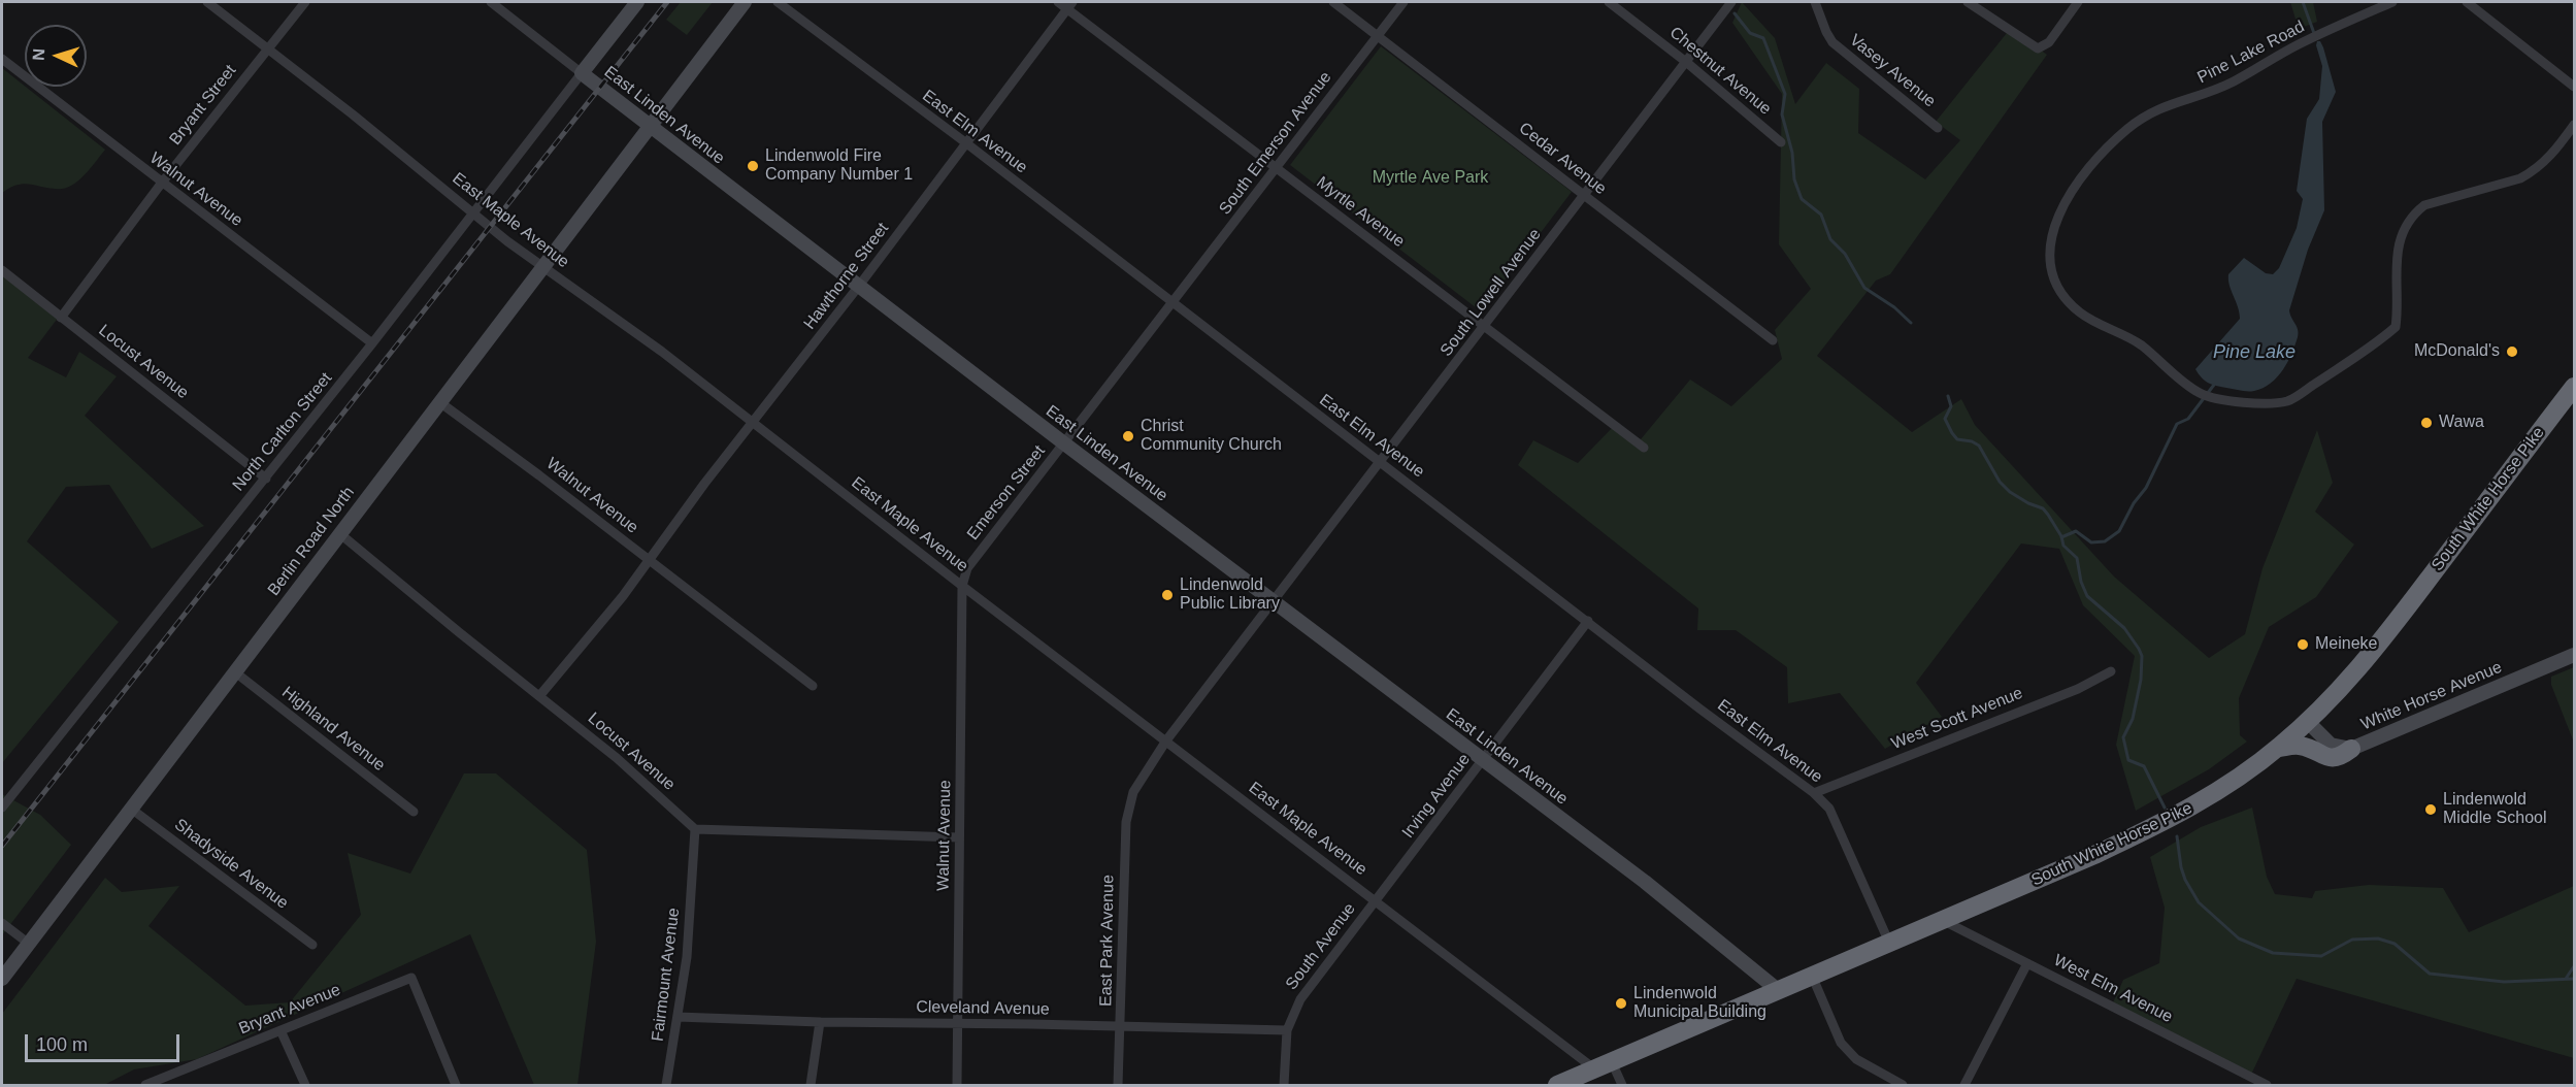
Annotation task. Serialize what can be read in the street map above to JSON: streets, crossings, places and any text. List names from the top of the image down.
{
  "streets": {
    "highway": ["South White Horse Pike"],
    "street": [
      "Pine Lake Road",
      "Chestnut Avenue",
      "Vasey Avenue",
      "Bryant Street",
      "East Linden Avenue",
      "East Elm Avenue",
      "South Emerson Avenue",
      "Cedar Avenue",
      "Walnut Avenue",
      "Myrtle Avenue",
      "East Maple Avenue",
      "Hawthorne Street",
      "South Lowell Avenue",
      "Locust Avenue",
      "North Carlton Street",
      "Emerson Street",
      "Berlin Road North",
      "White Horse Avenue",
      "West Scott Avenue",
      "Highland Avenue",
      "Irving Avenue",
      "Shadyside Avenue",
      "East Park Avenue",
      "South Avenue",
      "Fairmount Avenue",
      "West Elm Avenue",
      "Cleveland Avenue",
      "Bryant Avenue"
    ]
  },
  "crossings": [
    ["Chestnut Avenue", "South Lowell Avenue"],
    ["Bryant Street", "Walnut Avenue"],
    ["Bryant Street", "East Maple Avenue"],
    ["Bryant Street", "Locust Avenue"],
    ["East Linden Avenue", "Hawthorne Street"],
    ["East Linden Avenue", "South Lowell Avenue"],
    ["East Linden Avenue", "North Carlton Street"],
    ["East Linden Avenue", "Emerson Street"],
    ["East Linden Avenue", "South White Horse Pike"],
    ["East Linden Avenue", "Berlin Road North"],
    ["East Linden Avenue", "Irving Avenue"],
    ["East Elm Avenue", "South Emerson Avenue"],
    ["East Elm Avenue", "Hawthorne Street"],
    ["East Elm Avenue", "South Lowell Avenue"],
    ["East Elm Avenue", "Emerson Street"],
    ["East Elm Avenue", "South White Horse Pike"],
    ["East Elm Avenue", "West Scott Avenue"],
    ["East Elm Avenue", "Irving Avenue"],
    ["South Emerson Avenue", "Cedar Avenue"],
    ["South Emerson Avenue", "Myrtle Avenue"],
    ["South Emerson Avenue", "Emerson Street"],
    ["Cedar Avenue", "South Lowell Avenue"],
    ["Walnut Avenue", "East Maple Avenue"],
    ["Walnut Avenue", "Hawthorne Street"],
    ["Walnut Avenue", "North Carlton Street"],
    ["Walnut Avenue", "Emerson Street"],
    ["Walnut Avenue", "Berlin Road North"],
    ["Walnut Avenue", "Cleveland Avenue"],
    ["Myrtle Avenue", "Hawthorne Street"],
    ["Myrtle Avenue", "South Lowell Avenue"],
    ["East Maple Avenue", "Hawthorne Street"],
    ["East Maple Avenue", "South Lowell Avenue"],
    ["East Maple Avenue", "North Carlton Street"],
    ["East Maple Avenue", "Emerson Street"],
    ["East Maple Avenue", "South White Horse Pike"],
    ["East Maple Avenue", "Berlin Road North"],
    ["East Maple Avenue", "Irving Avenue"],
    ["East Maple Avenue", "South Avenue"],
    ["Hawthorne Street", "Locust Avenue"],
    ["South Lowell Avenue", "East Park Avenue"],
    ["Locust Avenue", "North Carlton Street"],
    ["Locust Avenue", "Berlin Road North"],
    ["Locust Avenue", "Fairmount Avenue"],
    ["South White Horse Pike", "White Horse Avenue"],
    ["South White Horse Pike", "West Elm Avenue"],
    ["Berlin Road North", "Highland Avenue"],
    ["Berlin Road North", "Shadyside Avenue"],
    ["Irving Avenue", "South Avenue"],
    ["East Park Avenue", "Cleveland Avenue"],
    ["South Avenue", "Cleveland Avenue"],
    ["Fairmount Avenue", "Cleveland Avenue"]
  ],
  "water": ["Pine Lake"],
  "parks": ["Myrtle Ave Park"],
  "places": [
    "Lindenwold Fire Company Number 1",
    "McDonald's",
    "Wawa",
    "Christ Community Church",
    "Lindenwold Public Library",
    "Meineke",
    "Lindenwold Middle School",
    "Lindenwold Municipal Building"
  ],
  "scale_bar": "100 m",
  "north": "left"
}
